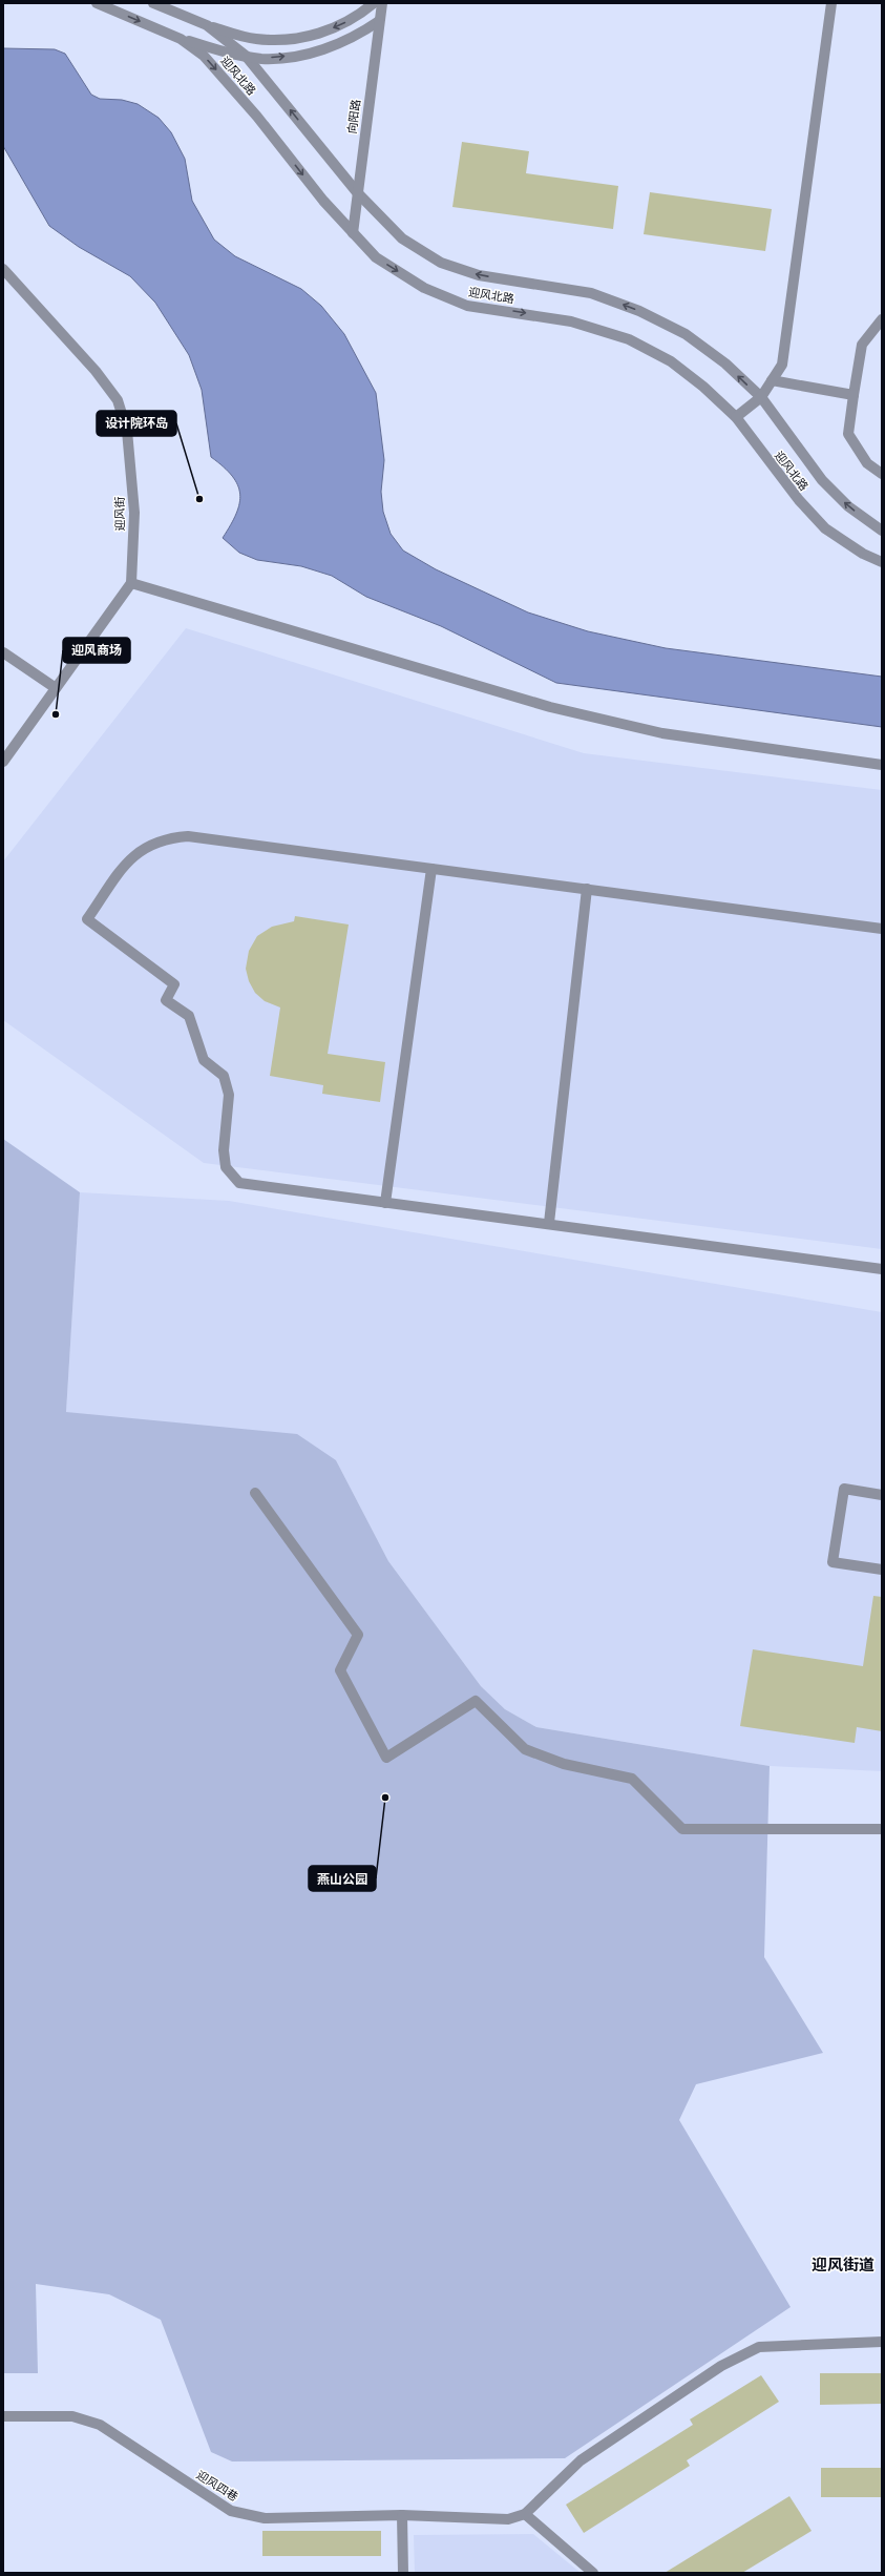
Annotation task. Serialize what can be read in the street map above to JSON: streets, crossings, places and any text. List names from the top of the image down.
{
  "streets": {
    "street": [
      "迎风北路",
      "向阳路",
      "迎风街",
      "迎风四巷"
    ]
  },
  "crossings": [
    ["迎风北路", "向阳路"]
  ],
  "districts": ["迎风街道"],
  "places": ["设计院环岛", "迎风商场", "燕山公园"]
}
